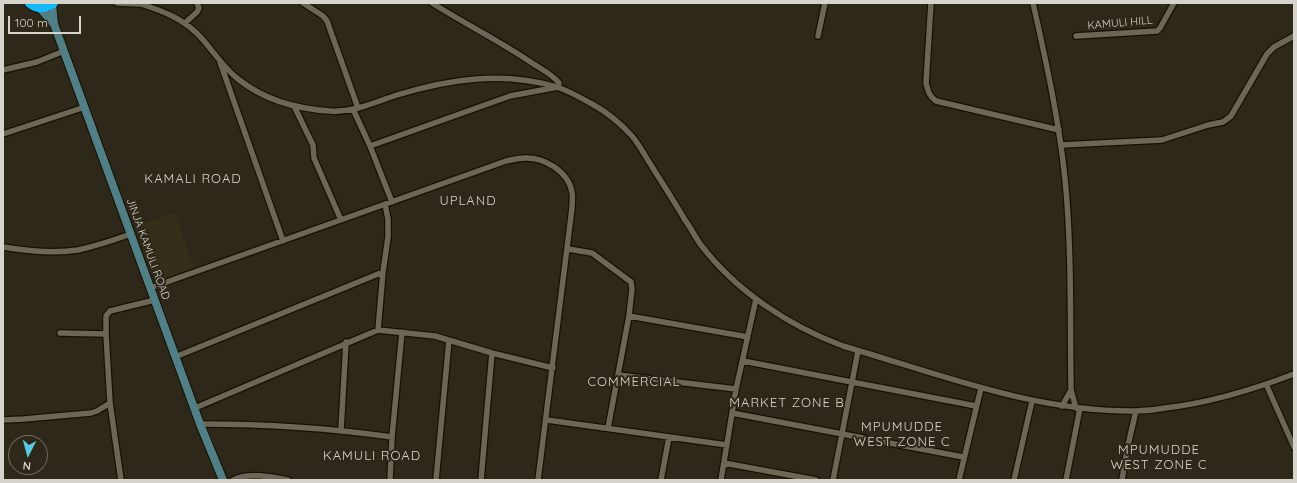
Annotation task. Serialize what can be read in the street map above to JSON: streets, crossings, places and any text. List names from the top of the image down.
{
  "streets": {
    "main road": ["JINJA KAMULI ROAD"],
    "street": ["KAMULI HILL"]
  },
  "districts": [
    "KAMALI ROAD",
    "UPLAND",
    "COMMERCIAL",
    "MARKET ZONE B",
    "MPUMUDDE WEST ZONE C",
    "MPUMUDDE WEST ZONE C",
    "KAMULI ROAD"
  ],
  "scale_bar": "100 m",
  "north": "bottom"
}
